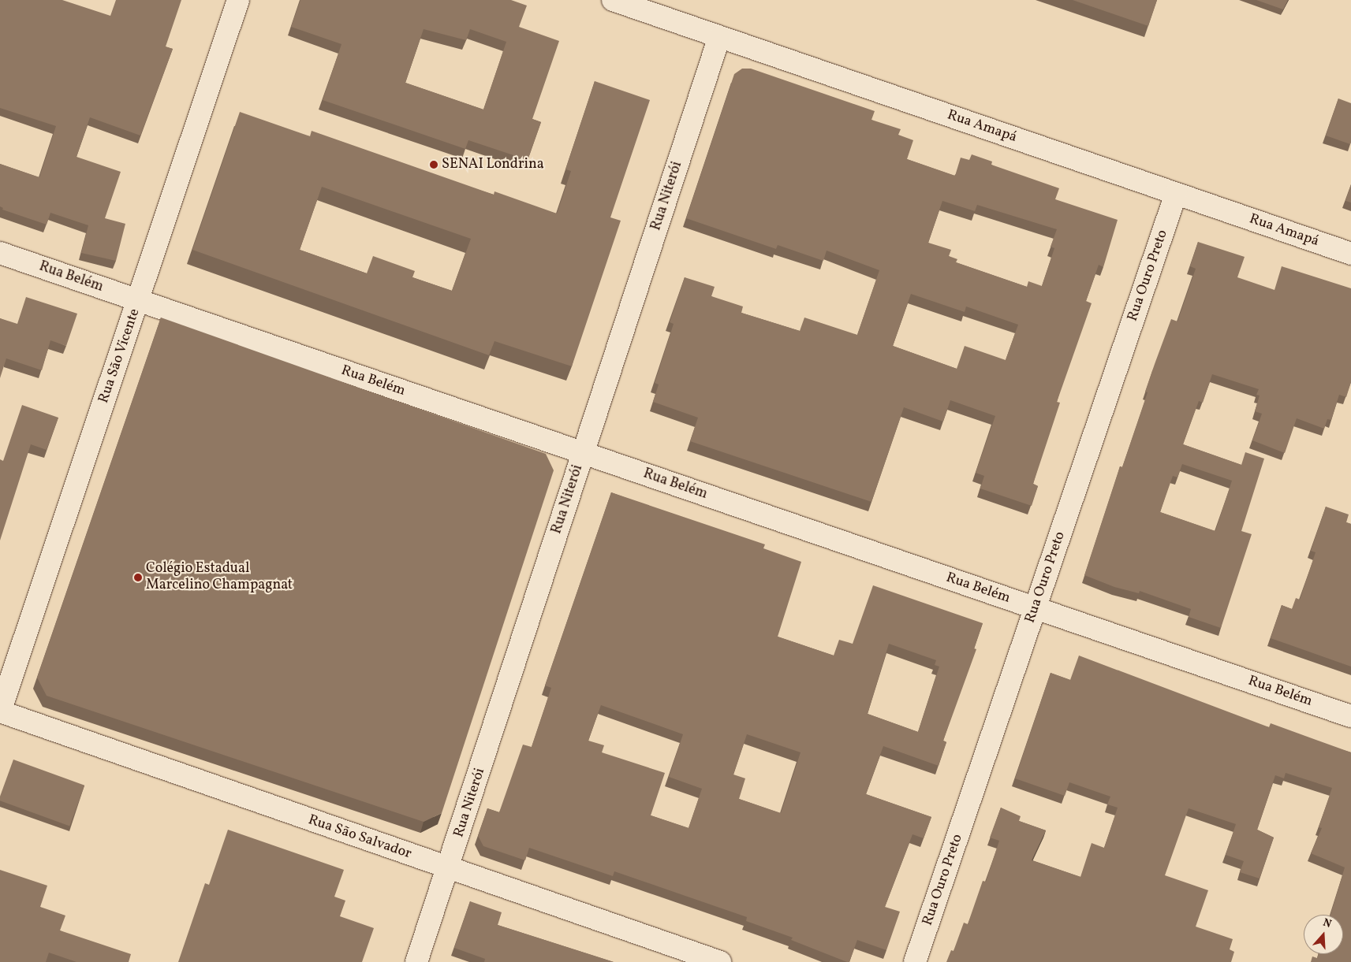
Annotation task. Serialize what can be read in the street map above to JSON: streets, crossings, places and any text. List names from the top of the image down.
{
  "streets": {
    "street": [
      "Rua Amapá",
      "Rua Niterói",
      "Rua Ouro Preto",
      "Rua Belém",
      "Rua São Vicente",
      "Rua São Salvador"
    ]
  },
  "crossings": [
    ["Rua Amapá", "Rua Niterói"],
    ["Rua Amapá", "Rua Ouro Preto"],
    ["Rua Niterói", "Rua Belém"],
    ["Rua Niterói", "Rua São Salvador"],
    ["Rua Ouro Preto", "Rua Belém"],
    ["Rua Belém", "Rua São Vicente"],
    ["Rua São Vicente", "Rua São Salvador"]
  ],
  "places": ["SENAI Londrina", "Colégio Estadual Marcelino Champagnat"],
  "north": "top"
}
